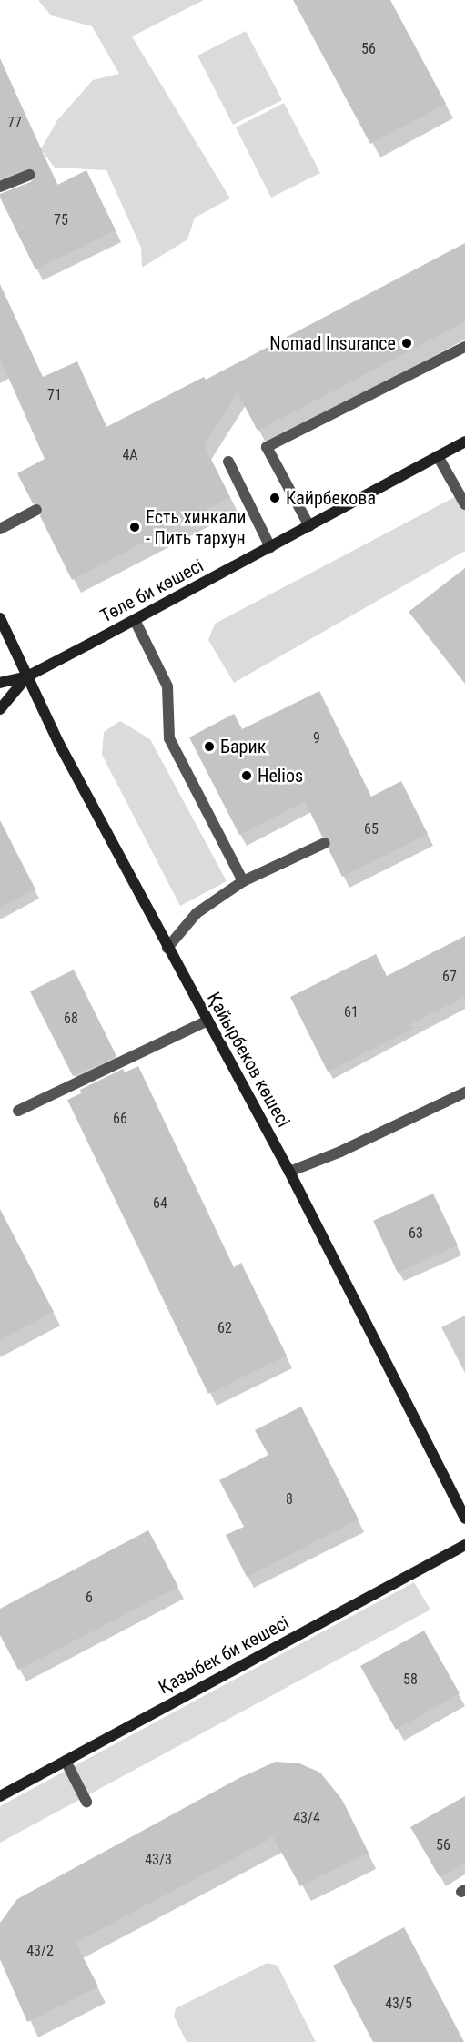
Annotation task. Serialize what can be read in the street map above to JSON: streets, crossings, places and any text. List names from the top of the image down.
{
  "streets": {
    "main road": ["Төле би көшесі", "Қайырбеков көшесі", "Қазыбек би көшесі"]
  },
  "crossings": [
    ["Төле би көшесі", "Қайырбеков көшесі"]
  ],
  "places": [
    "Nomad Insurance",
    "Кайрбекова",
    "Есть хинкали - Пить тархун",
    "Барик",
    "Helios"
  ],
  "house_numbers": [
    "56",
    "77",
    "75",
    "71",
    "4А",
    "9",
    "65",
    "67",
    "61",
    "68",
    "66",
    "64",
    "63",
    "62",
    "8",
    "6",
    "58",
    "43/4",
    "56",
    "43/3",
    "43/2",
    "43/5"
  ]
}
